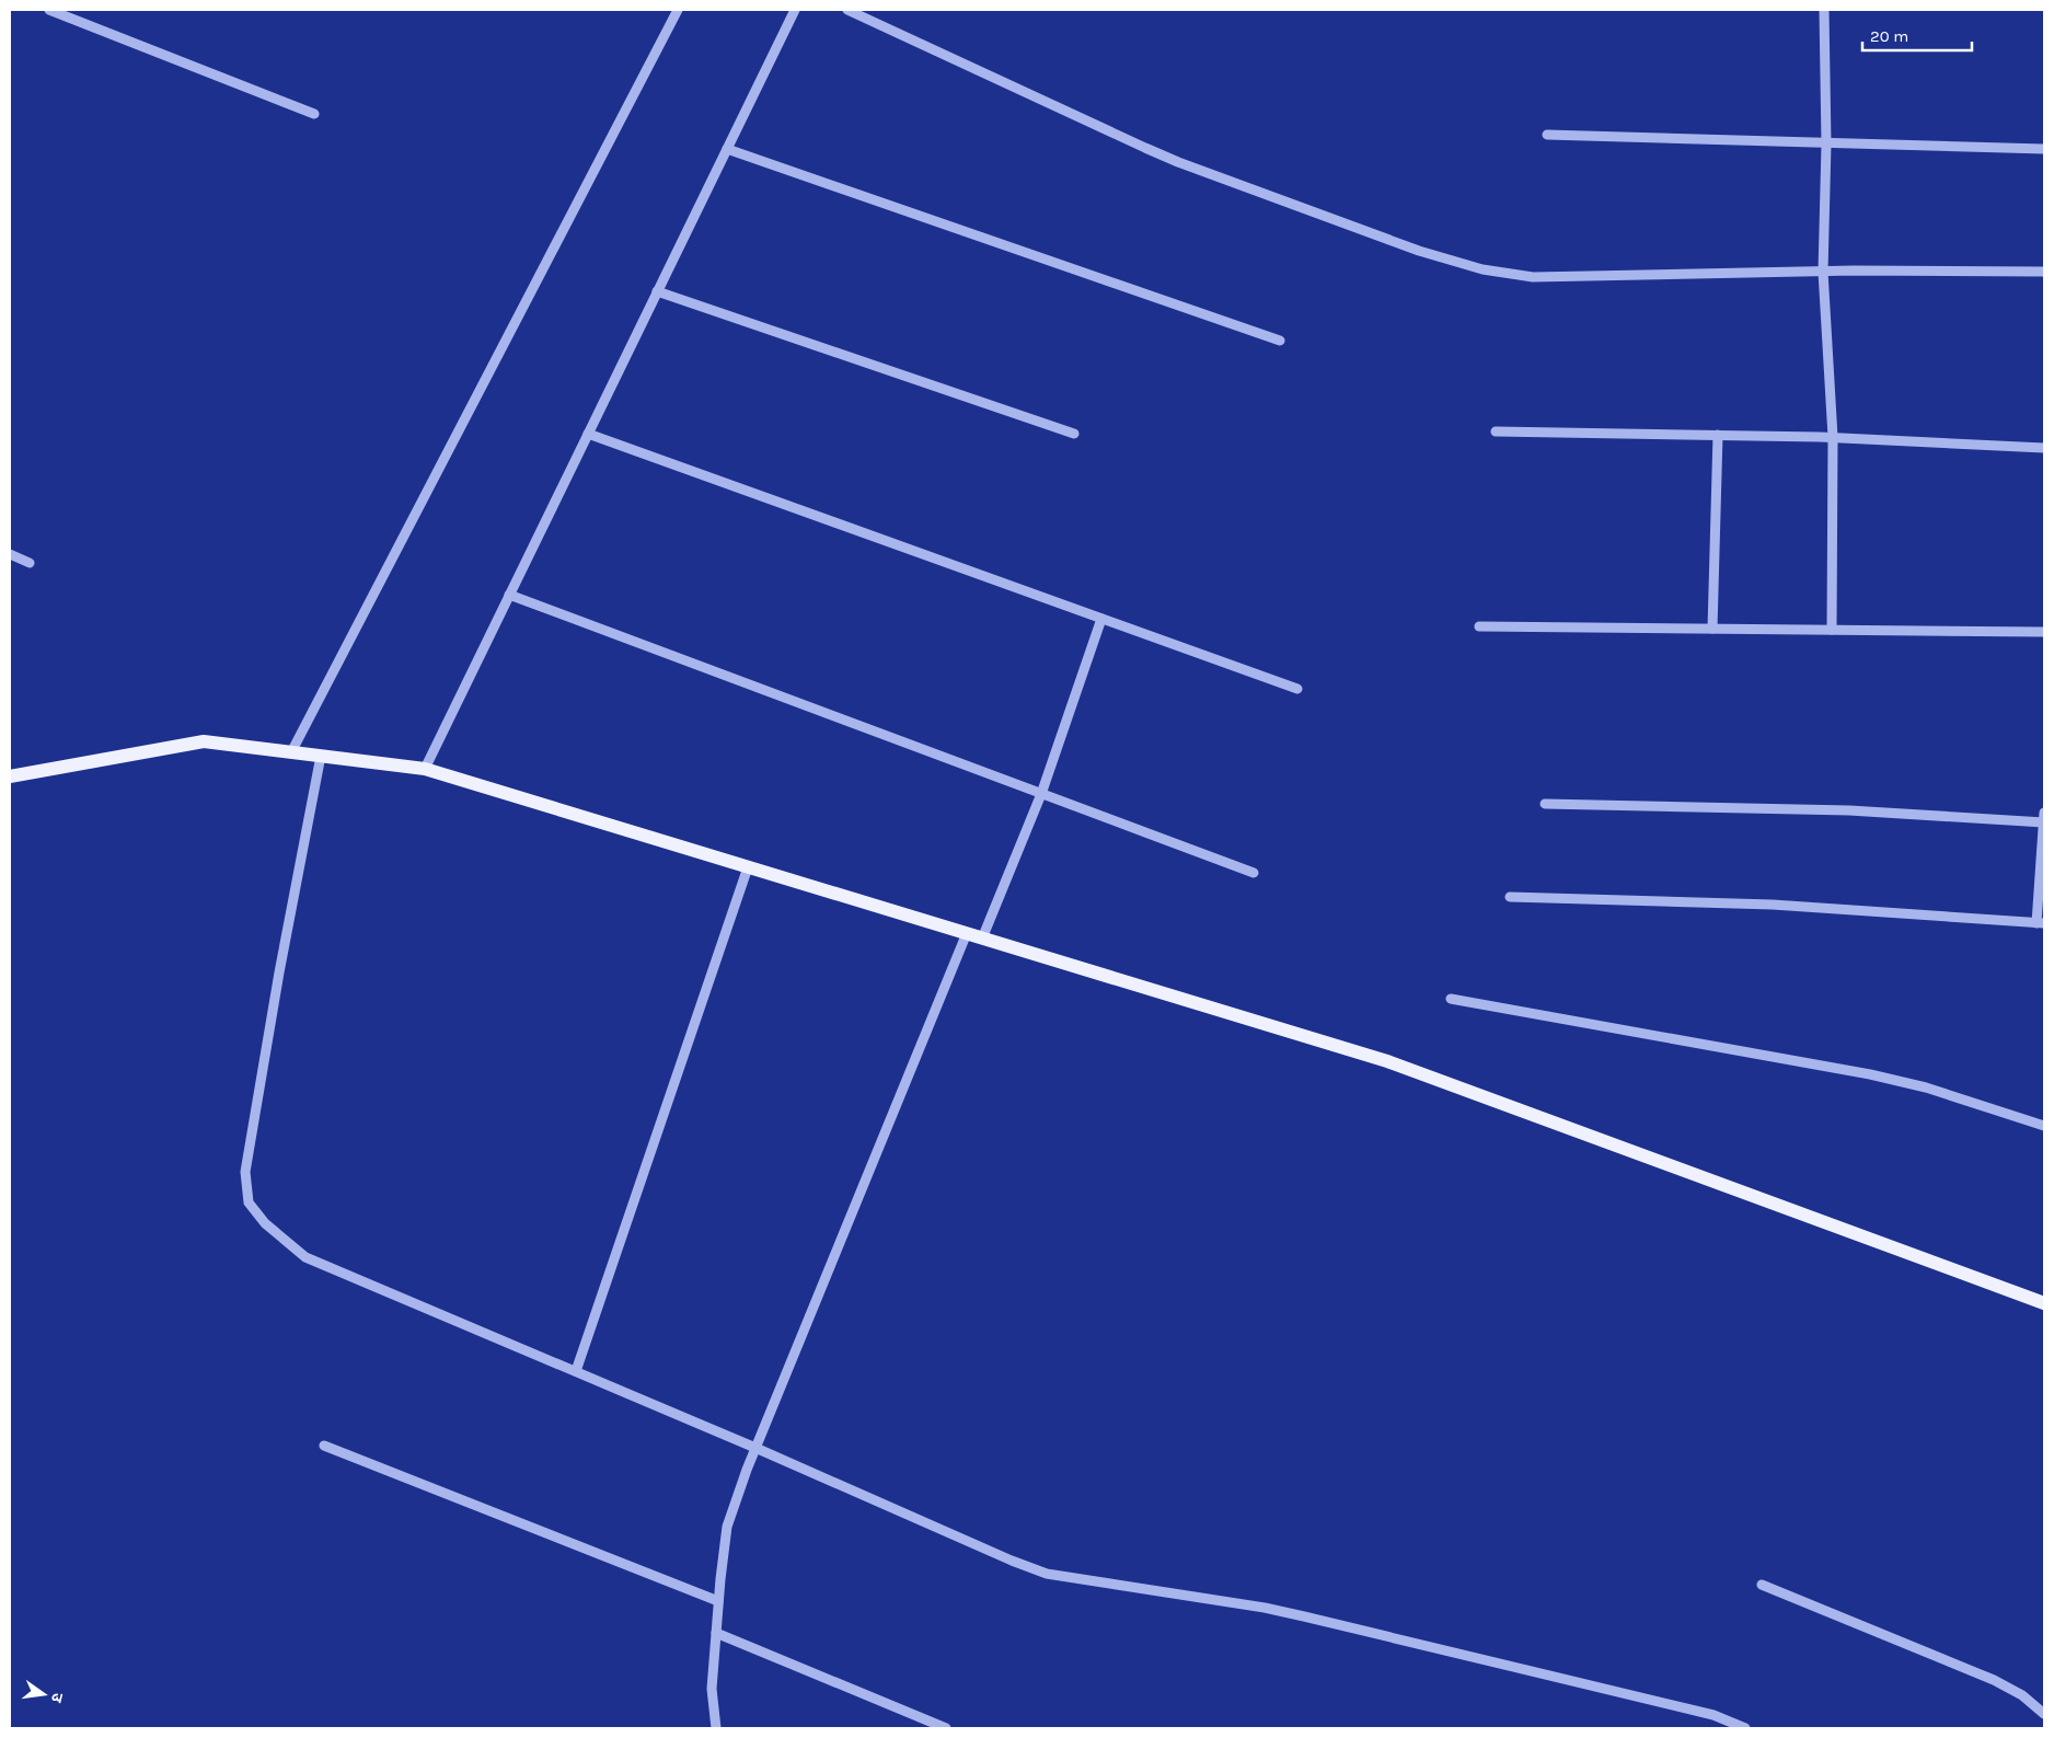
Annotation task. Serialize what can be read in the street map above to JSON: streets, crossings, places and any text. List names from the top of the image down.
{
  "scale_bar": "20 m",
  "north": "right"
}
